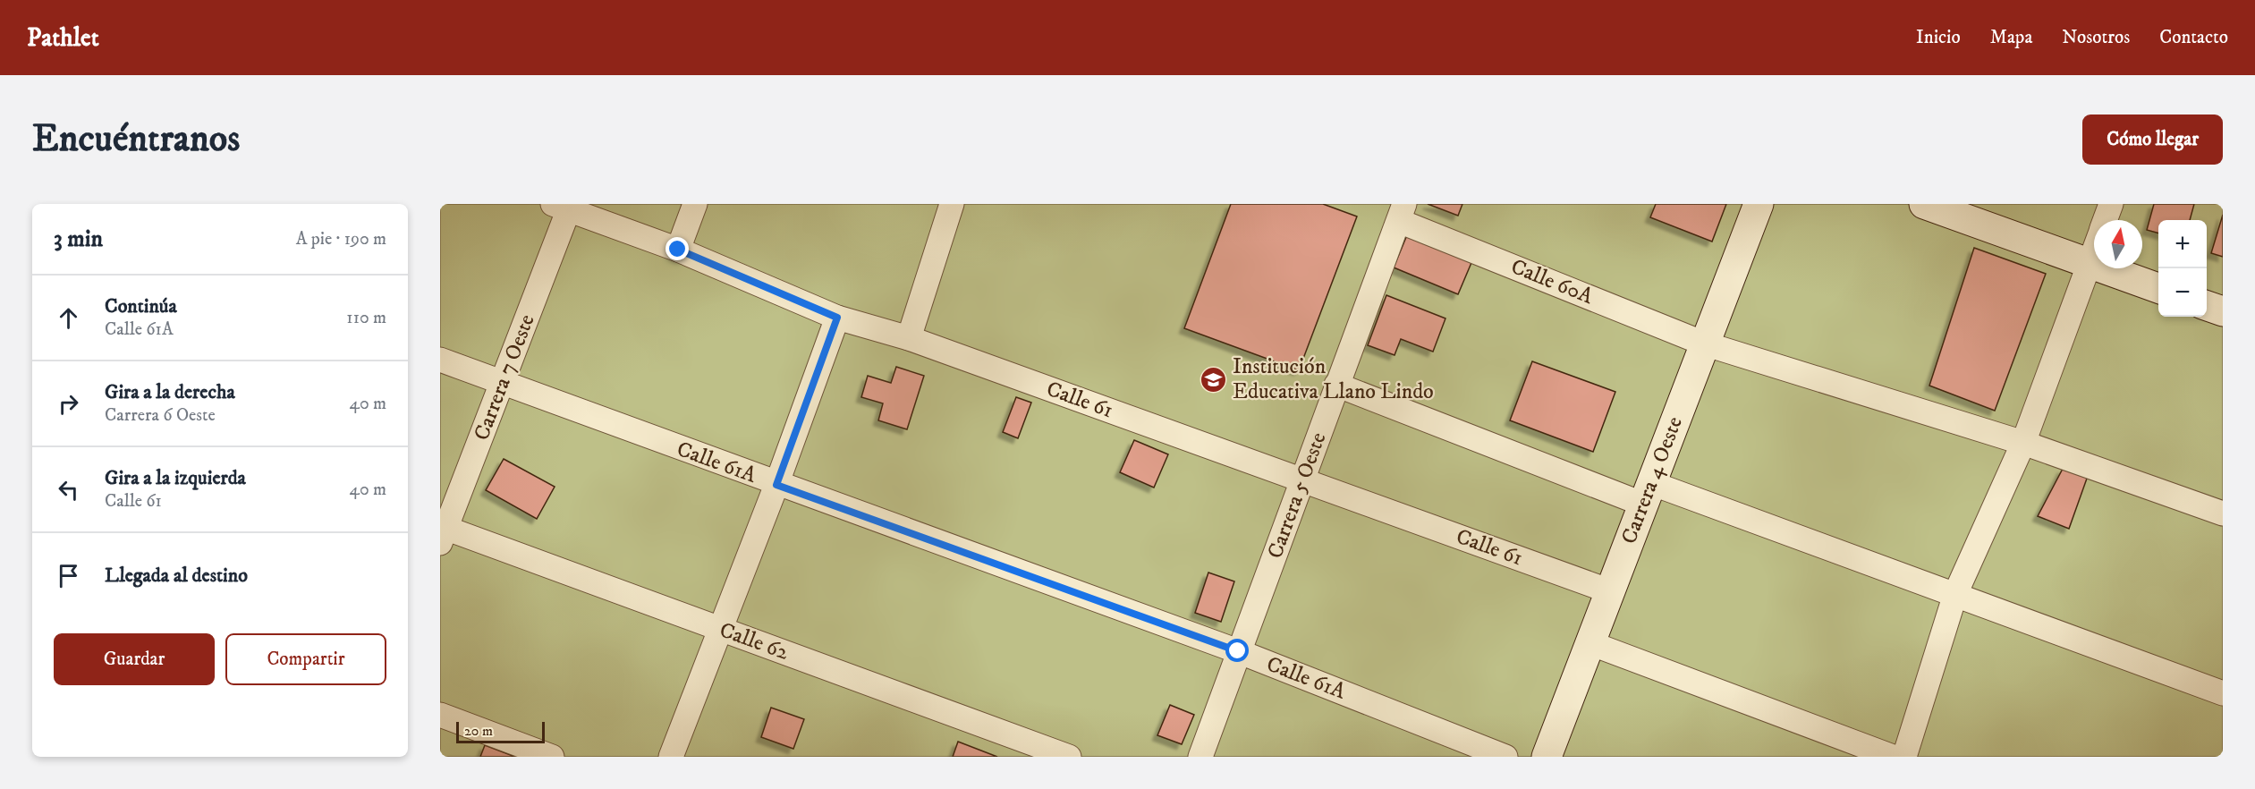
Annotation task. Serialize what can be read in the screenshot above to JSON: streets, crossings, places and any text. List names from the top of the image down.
{
  "streets": {
    "street": [
      "Calle 60A",
      "Carrera 7 Oeste",
      "Calle 61",
      "Calle 61A",
      "Carrera 4 Oeste",
      "Carrera 5 Oeste",
      "Calle 62"
    ]
  },
  "crossings": [
    ["Calle 60A", "Carrera 4 Oeste"],
    ["Calle 60A", "Carrera 5 Oeste"],
    ["Carrera 7 Oeste", "Calle 61"],
    ["Carrera 7 Oeste", "Calle 61A"],
    ["Carrera 7 Oeste", "Calle 62"],
    ["Calle 61", "Carrera 4 Oeste"],
    ["Calle 61", "Carrera 5 Oeste"],
    ["Calle 61A", "Carrera 5 Oeste"]
  ],
  "places": {
    "school or university": ["Institución Educativa Llano Lindo"]
  },
  "scale_bar": "20 m",
  "north": "top",
  "page": {
    "header": "Pathlet",
    "nav": [
      "Inicio",
      "Mapa",
      "Nosotros",
      "Contacto"
    ],
    "buttons": [
      "Cómo llegar",
      ["Guardar", "Compartir"]
    ],
    "title": "Encuéntranos",
    "heading": ["3 min", "A pie · 190 m"],
    "map_buttons": ["+", "−"],
    "list": [
      ["Continúa", "Calle 61A", "110 m"],
      ["Gira a la derecha", "Carrera 6 Oeste", "40 m"],
      ["Gira a la izquierda", "Calle 61", "40 m"],
      "Llegada al destino"
    ],
    "scale": "20 m"
  }
}
